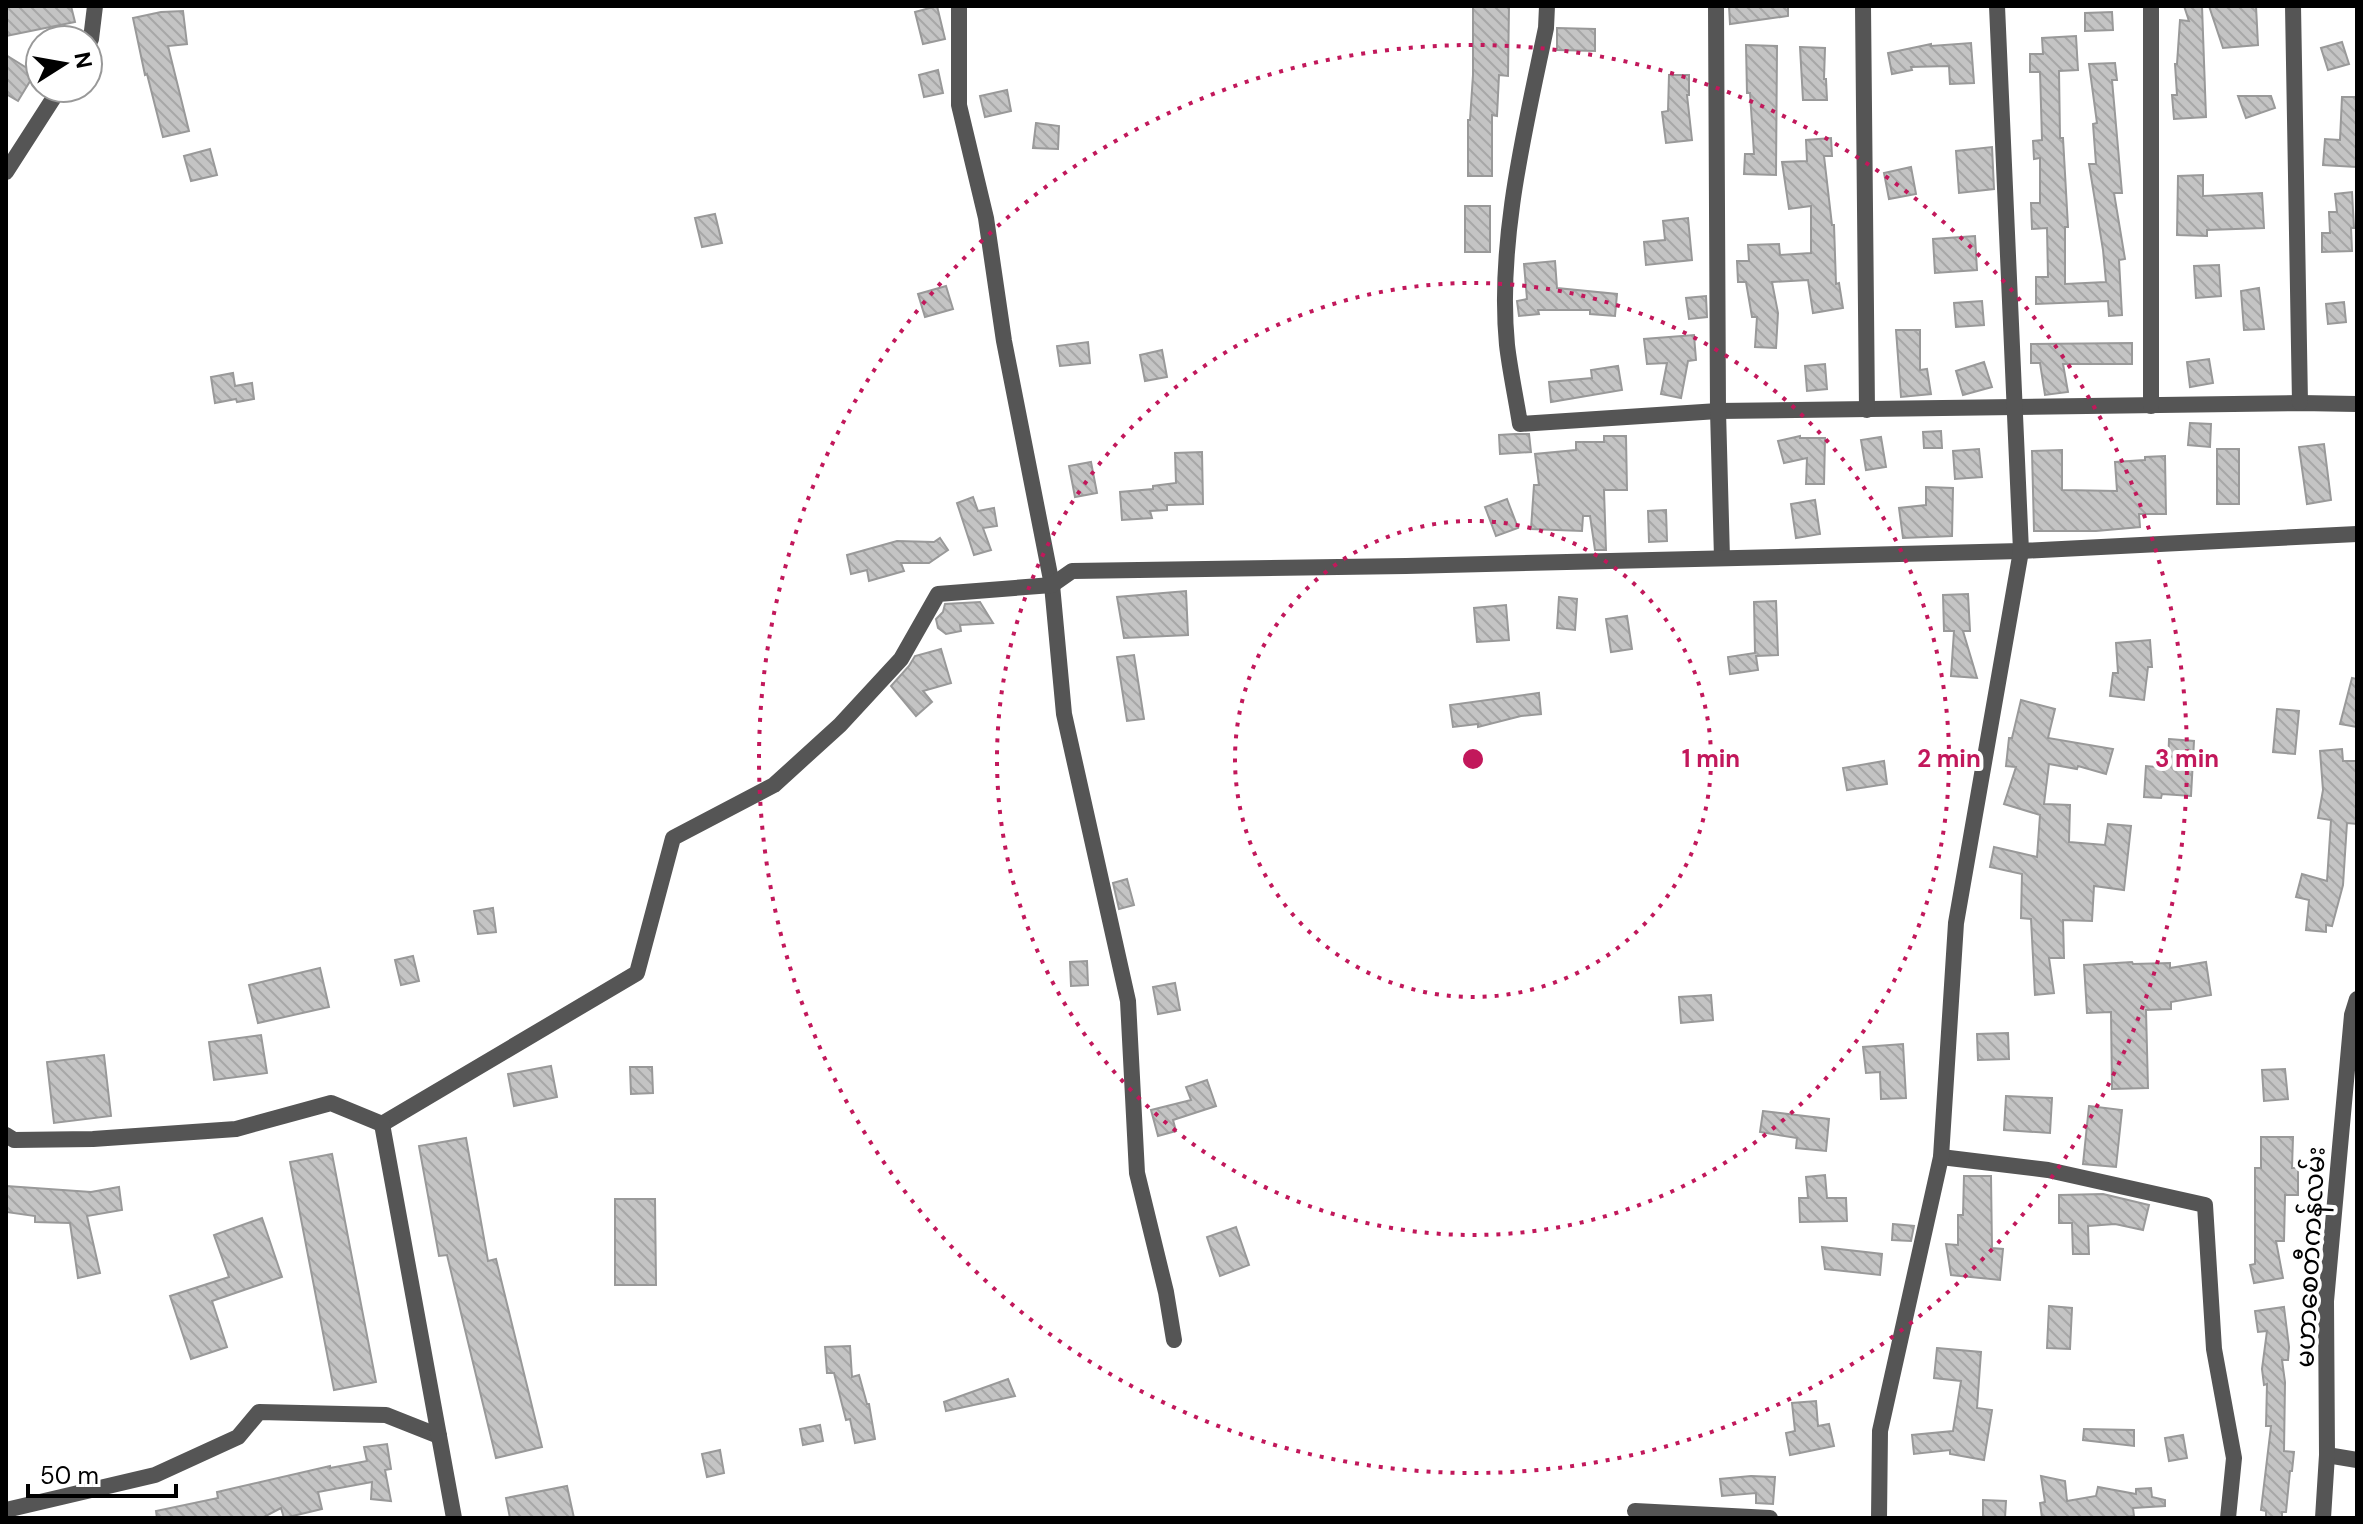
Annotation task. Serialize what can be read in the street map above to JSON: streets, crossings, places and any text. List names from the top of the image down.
{
  "streets": {
    "street": ["မဟာစေတီကန်လမ်း"]
  },
  "scale_bar": "50 m",
  "north": "right",
  "rings": ["1 min", "2 min", "3 min"]
}
